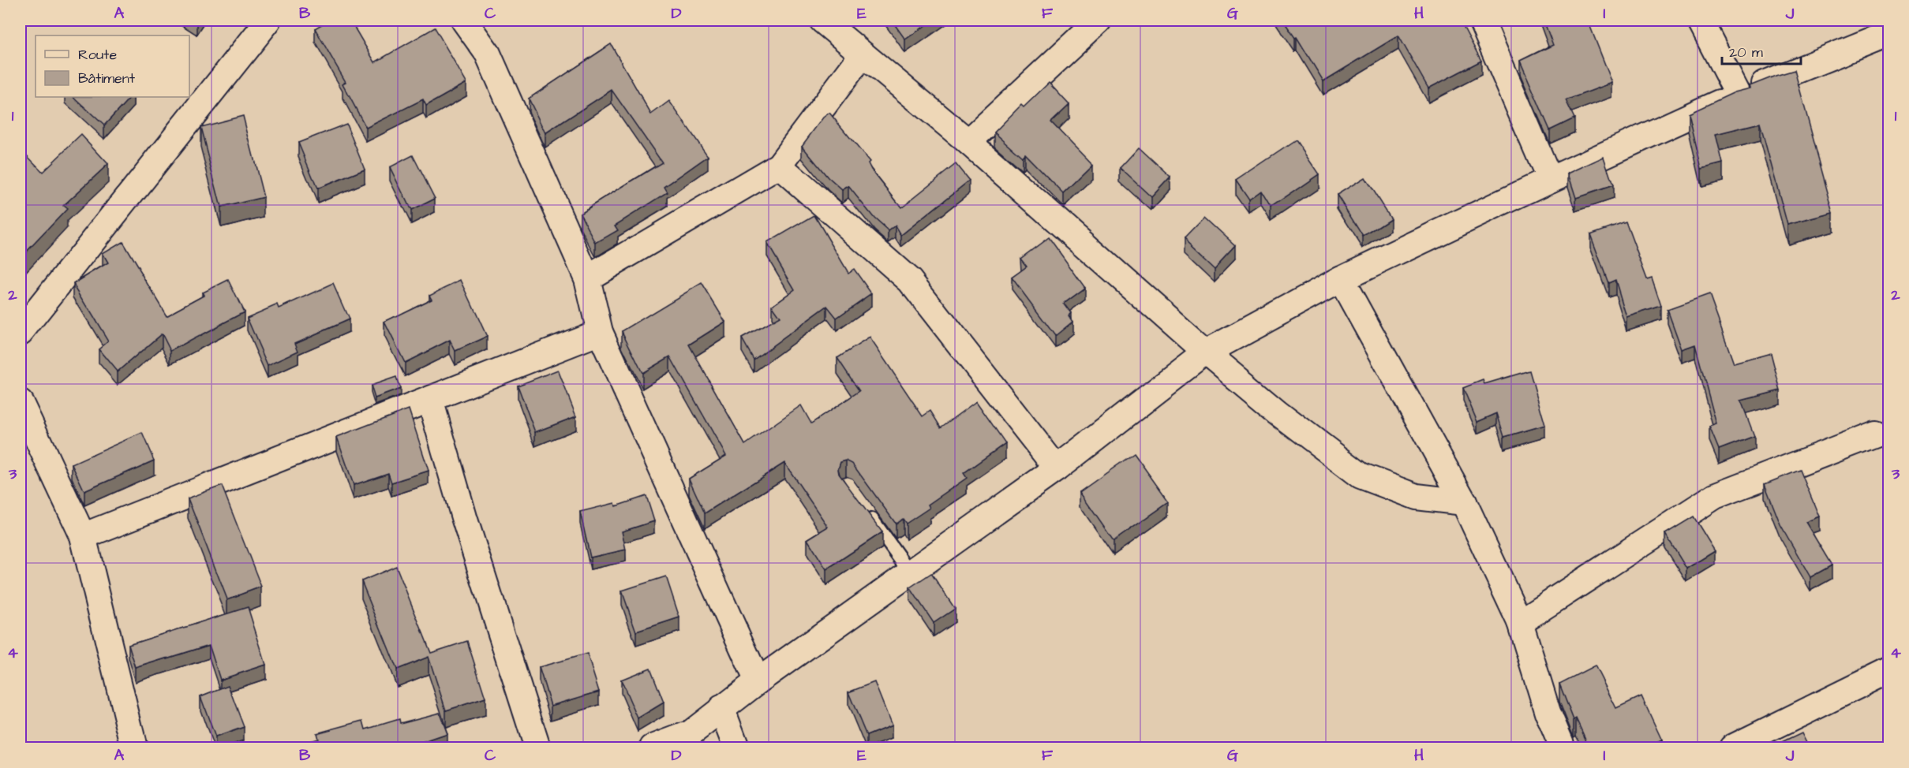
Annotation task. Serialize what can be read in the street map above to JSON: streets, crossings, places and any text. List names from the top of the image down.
{
  "legend": ["Route", "Bâtiment"],
  "scale_bar": "20 m",
  "grid": {
    "columns": [
      "A",
      "B",
      "C",
      "D",
      "E",
      "F",
      "G",
      "H",
      "I",
      "J"
    ],
    "rows": [
      "1",
      "2",
      "3",
      "4"
    ]
  }
}
